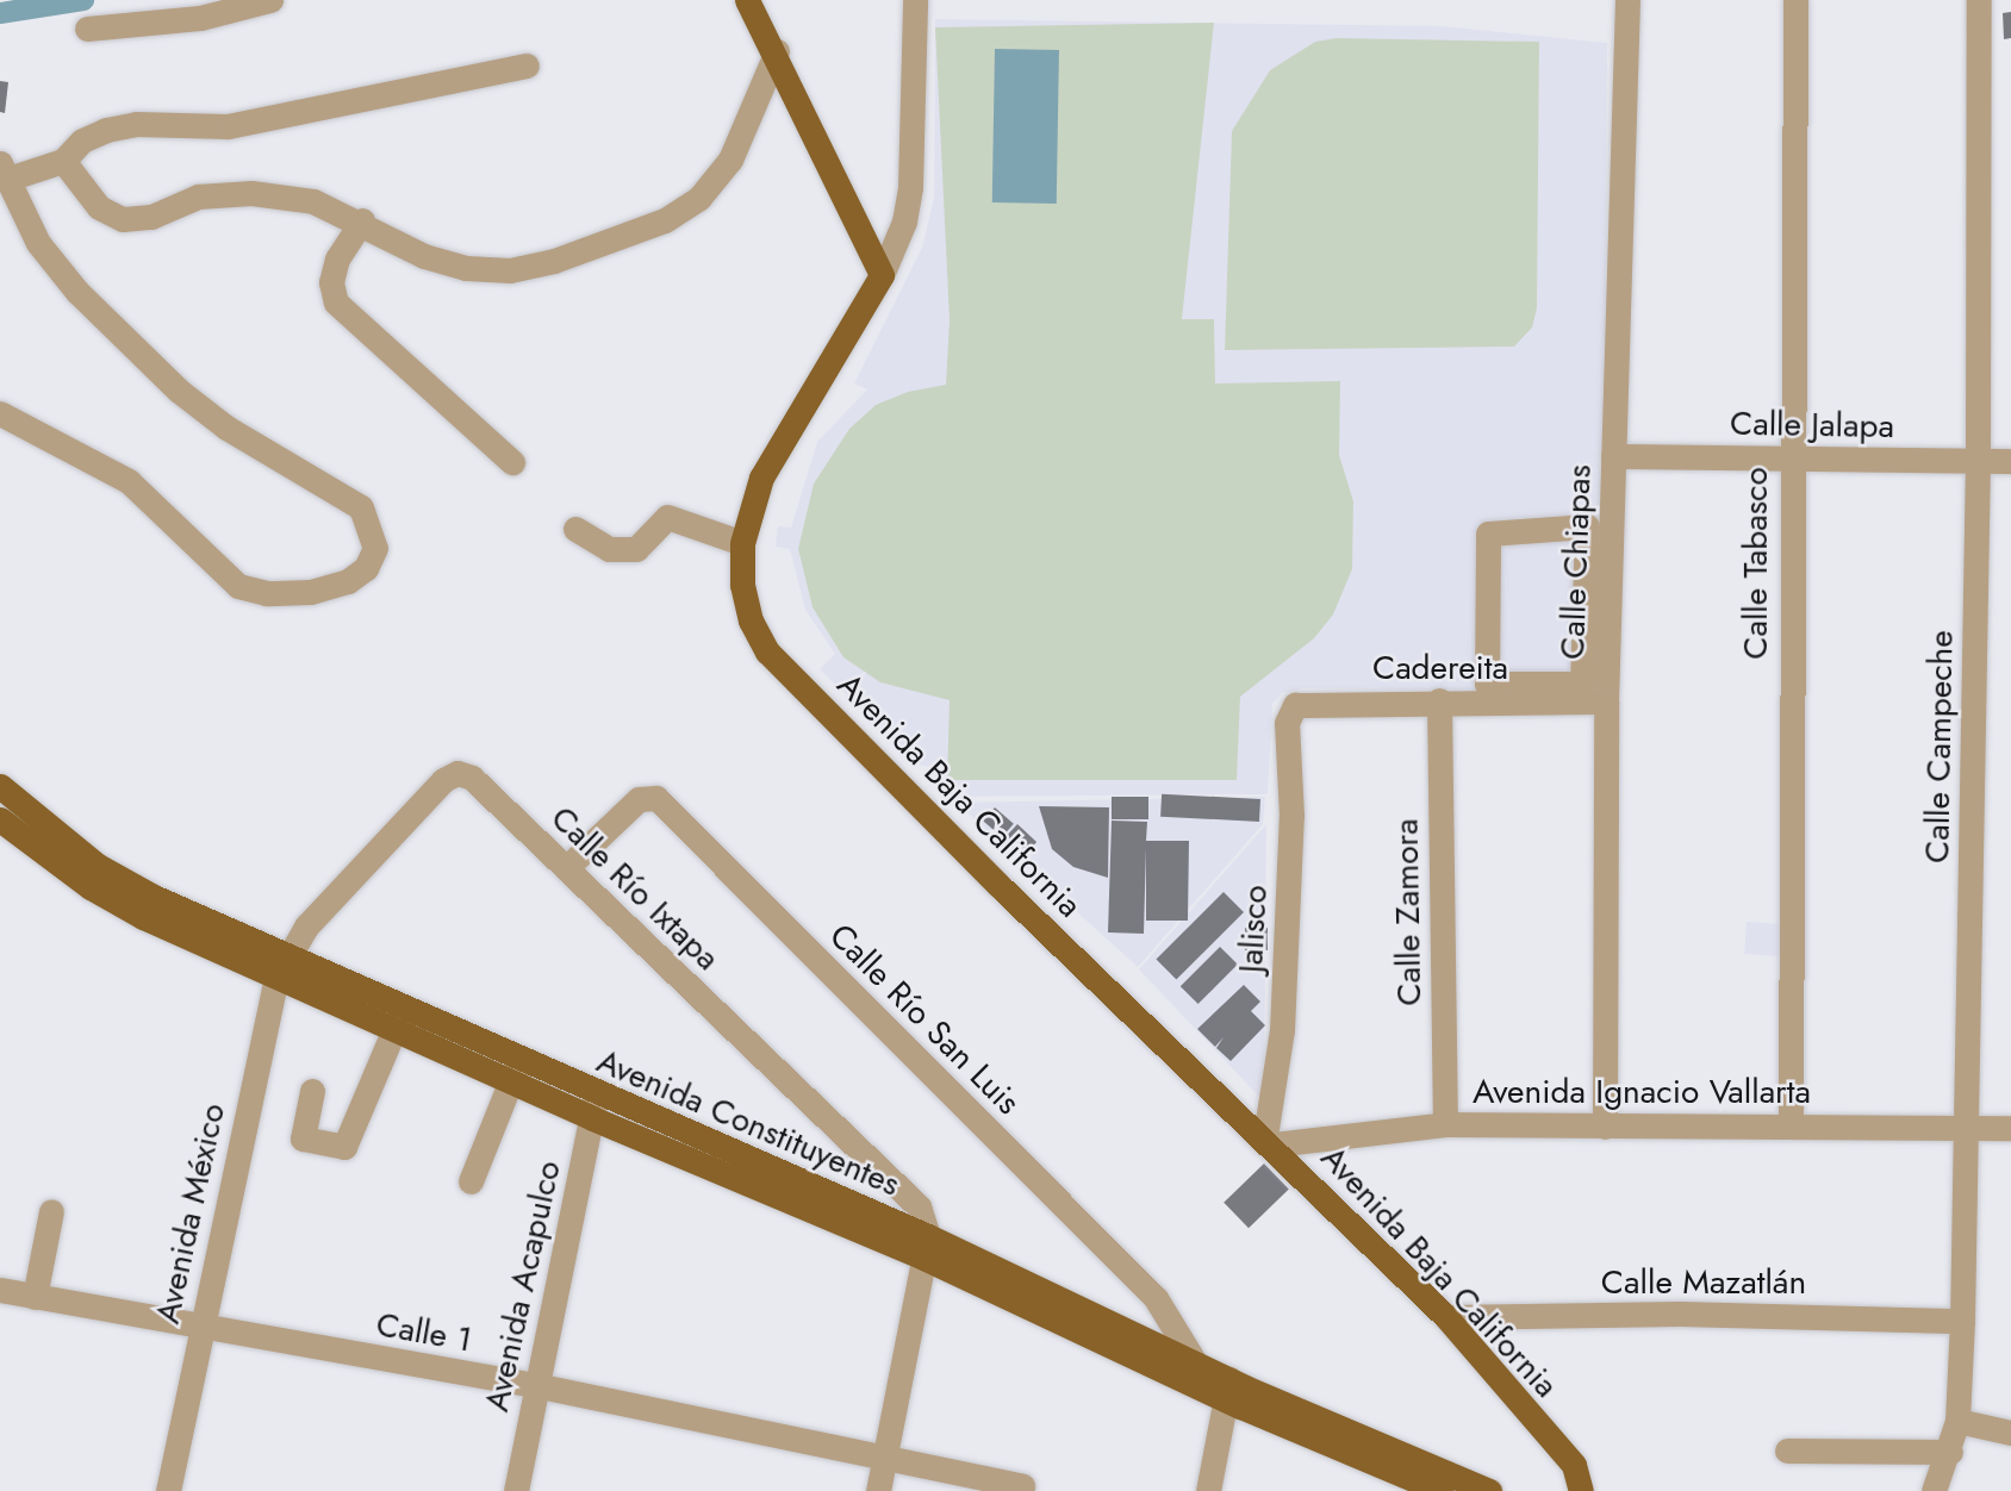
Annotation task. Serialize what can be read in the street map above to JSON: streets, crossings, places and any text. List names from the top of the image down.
{
  "streets": {
    "main road": ["Avenida Baja California", "Avenida Constituyentes"],
    "street": [
      "Calle Jalapa",
      "Calle Chiapas",
      "Calle Tabasco",
      "Cadereita",
      "Calle Campeche",
      "Calle Río Ixtapa",
      "Calle Zamora",
      "Jalisco",
      "Calle Río San Luis",
      "Avenida Ignacio Vallarta",
      "Avenida México",
      "Calle Mazatlán",
      "Avenida Acapulco",
      "Calle 1"
    ]
  },
  "crossings": [
    ["Calle Jalapa", "Calle Chiapas"],
    ["Calle Jalapa", "Calle Tabasco"],
    ["Calle Jalapa", "Calle Campeche"],
    ["Calle Chiapas", "Cadereita"],
    ["Calle Chiapas", "Avenida Ignacio Vallarta"],
    ["Calle Tabasco", "Avenida Ignacio Vallarta"],
    ["Cadereita", "Calle Zamora"],
    ["Cadereita", "Jalisco"],
    ["Calle Campeche", "Avenida Ignacio Vallarta"],
    ["Calle Campeche", "Calle Mazatlán"],
    ["Avenida Baja California", "Jalisco"],
    ["Avenida Baja California", "Avenida Ignacio Vallarta"],
    ["Avenida Baja California", "Calle Mazatlán"],
    ["Calle Río Ixtapa", "Calle Río San Luis"],
    ["Calle Río Ixtapa", "Avenida Constituyentes"],
    ["Calle Río Ixtapa", "Avenida México"],
    ["Calle Zamora", "Avenida Ignacio Vallarta"],
    ["Jalisco", "Avenida Ignacio Vallarta"],
    ["Calle Río San Luis", "Avenida Constituyentes"],
    ["Avenida Constituyentes", "Avenida México"],
    ["Avenida Constituyentes", "Avenida Acapulco"],
    ["Avenida México", "Calle 1"],
    ["Avenida Acapulco", "Calle 1"]
  ]
}
